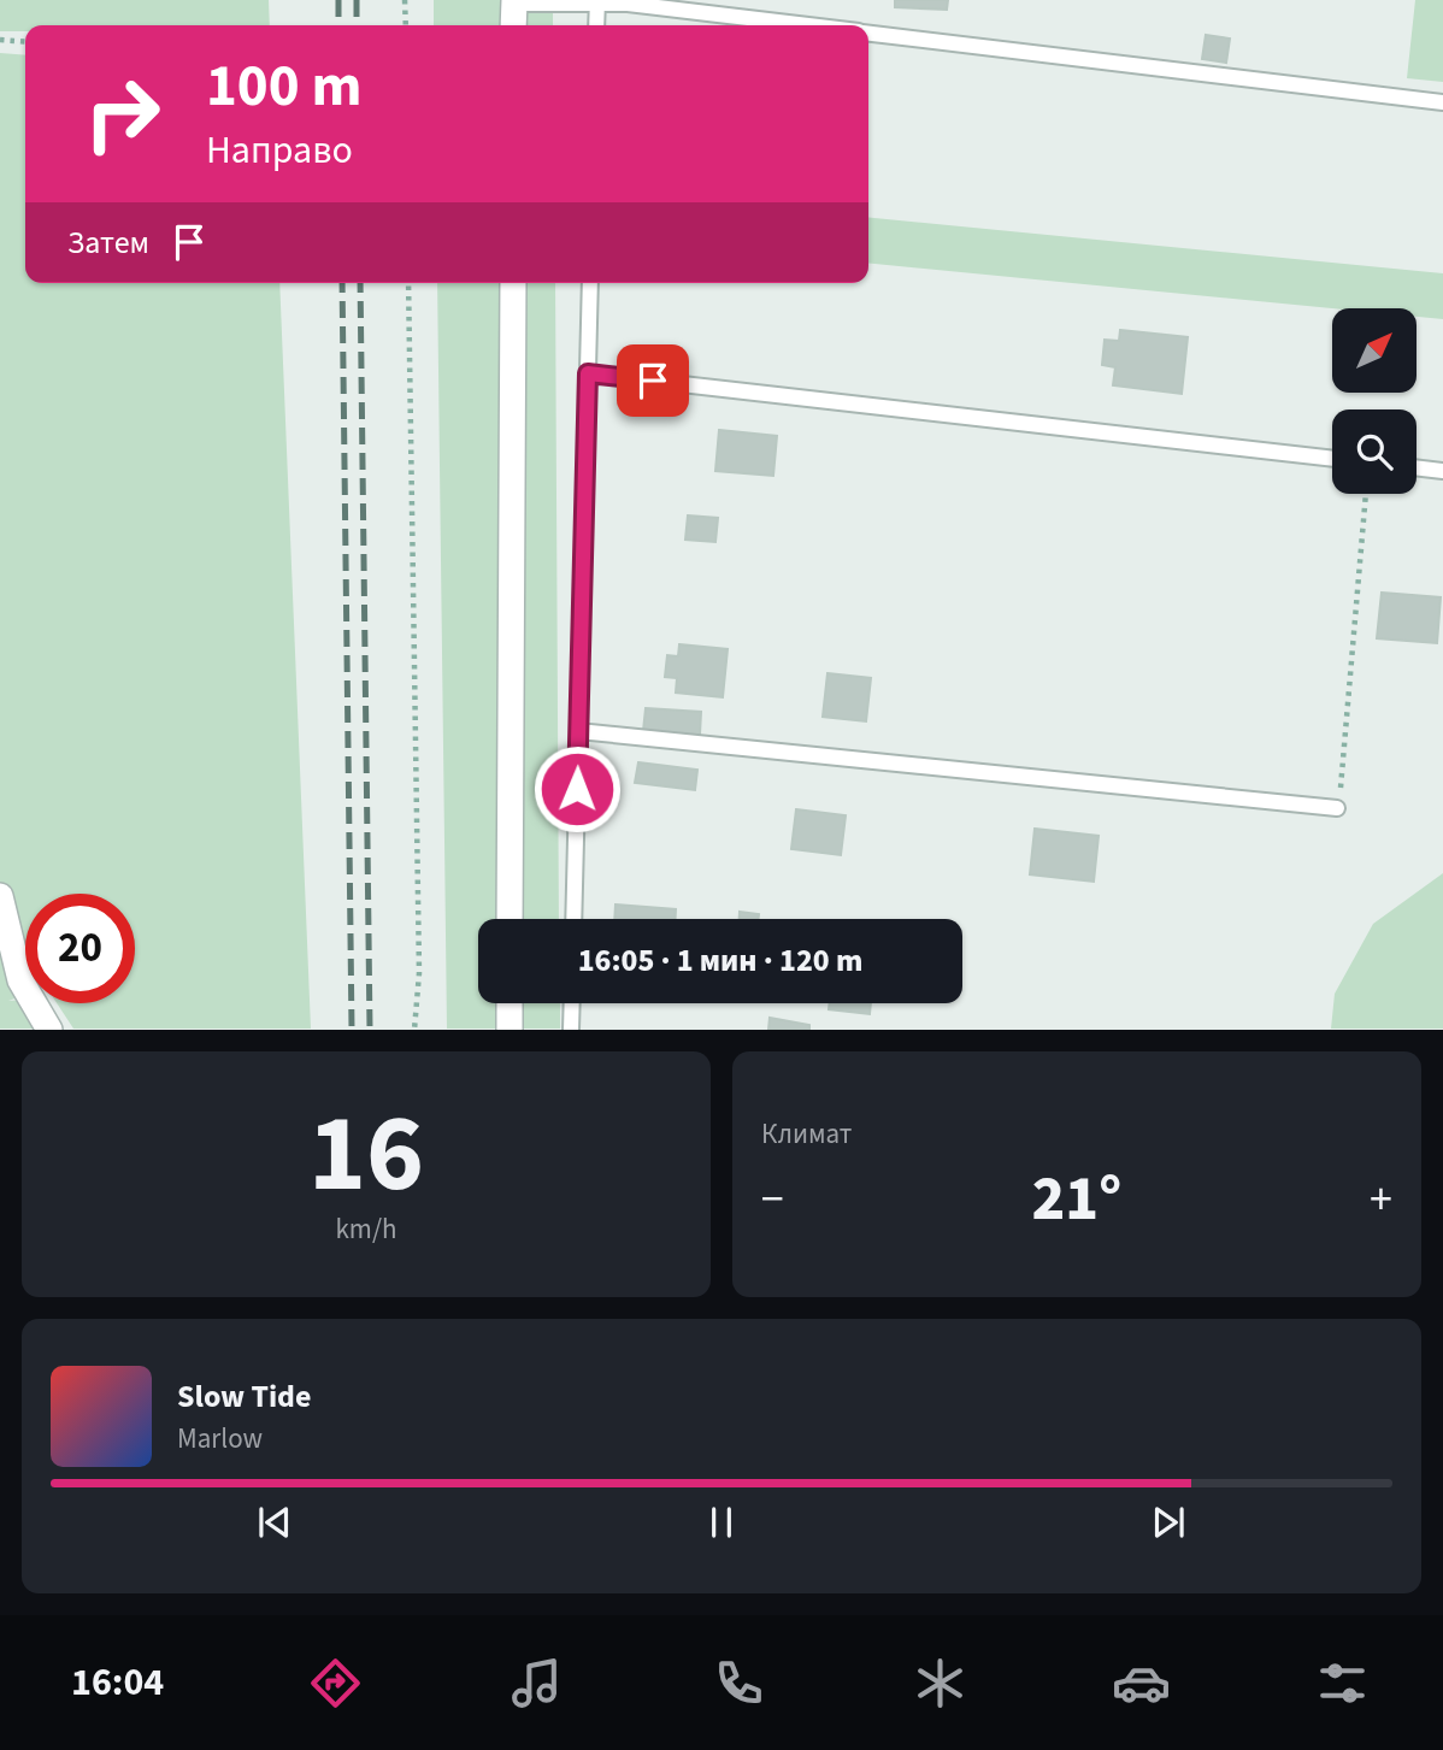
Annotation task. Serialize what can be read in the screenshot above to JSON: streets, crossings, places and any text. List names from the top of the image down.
{
  "north": "top right",
  "page": {
    "turn": ["100 m", "Направо"],
    "then": "Затем",
    "limit": "20",
    "trip": "16:05 · 1 мин · 120 m",
    "tile": [
      ["16", "km/h"],
      "Климат"
    ],
    "heat": ["−", "21°", "+"],
    "song": ["Slow Tide", "Marlow"],
    "tabs": "16:04"
  }
}
